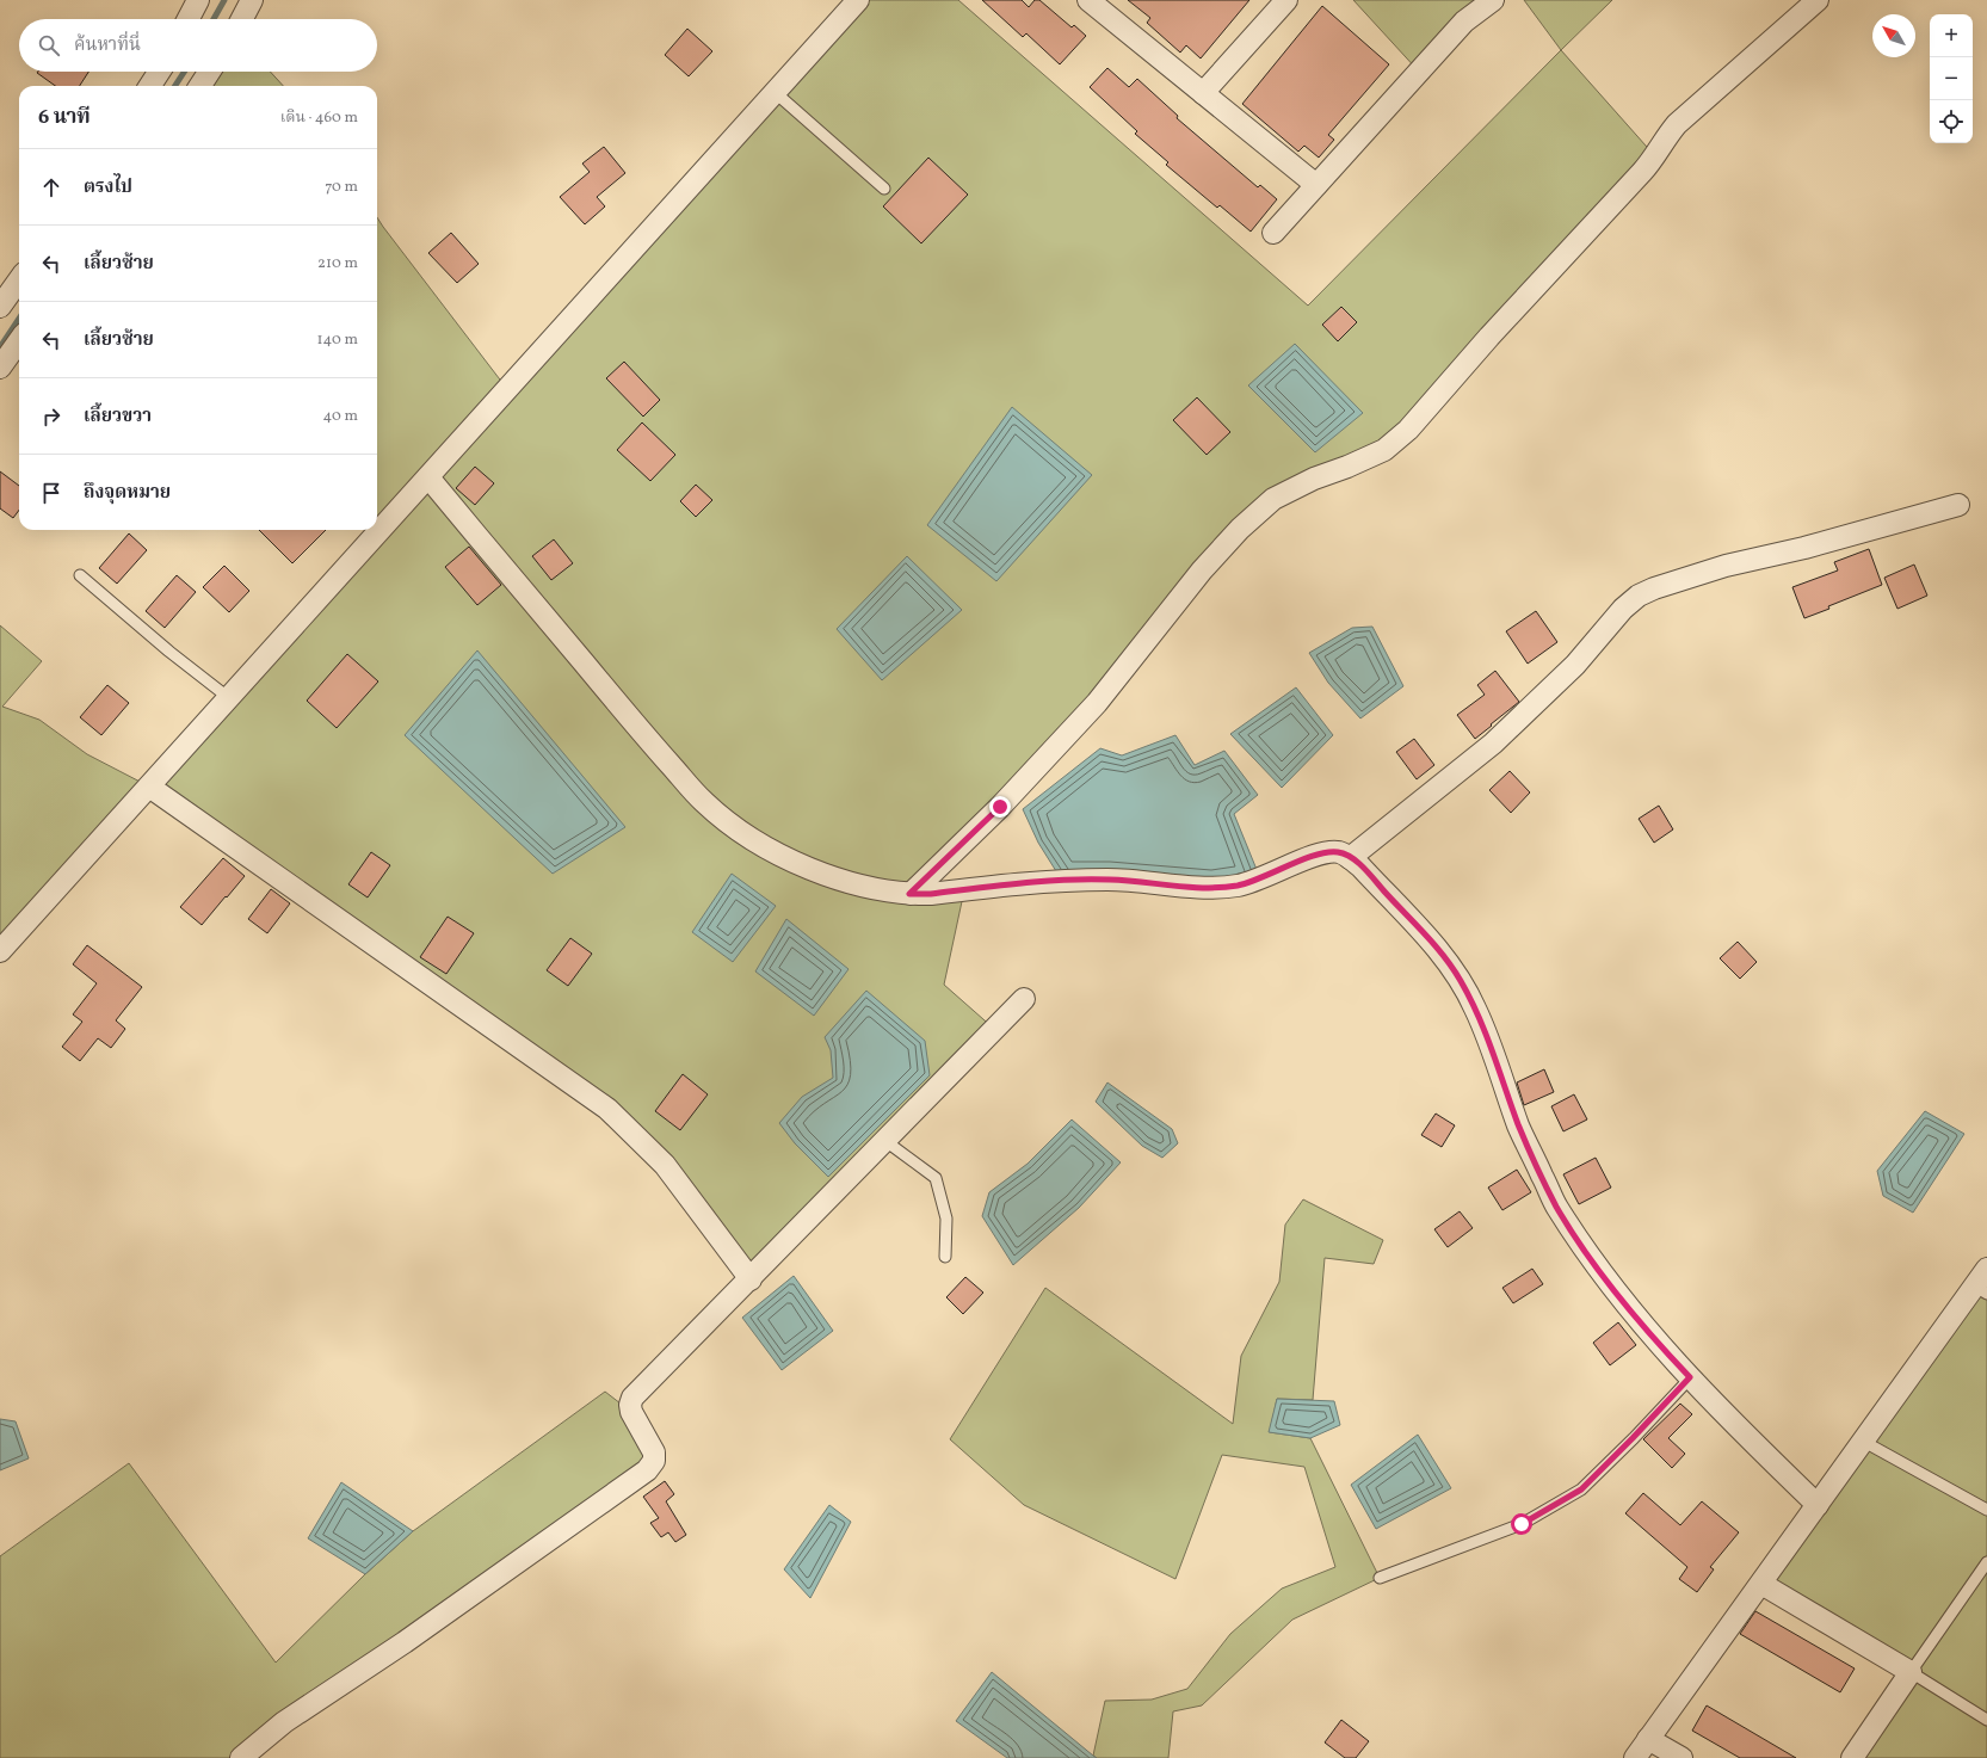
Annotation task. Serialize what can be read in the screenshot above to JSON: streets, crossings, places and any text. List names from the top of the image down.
{
  "north": "top left",
  "page": {
    "map_buttons": ["+", "−"],
    "search": "ค้นหาที่นี่",
    "heading": ["6 นาที", "เดิน · 460 m"],
    "list": [
      ["ตรงไป", "70 m"],
      ["เลี้ยวซ้าย", "210 m"],
      ["เลี้ยวซ้าย", "140 m"],
      ["เลี้ยวขวา", "40 m"],
      "ถึงจุดหมาย"
    ]
  }
}
